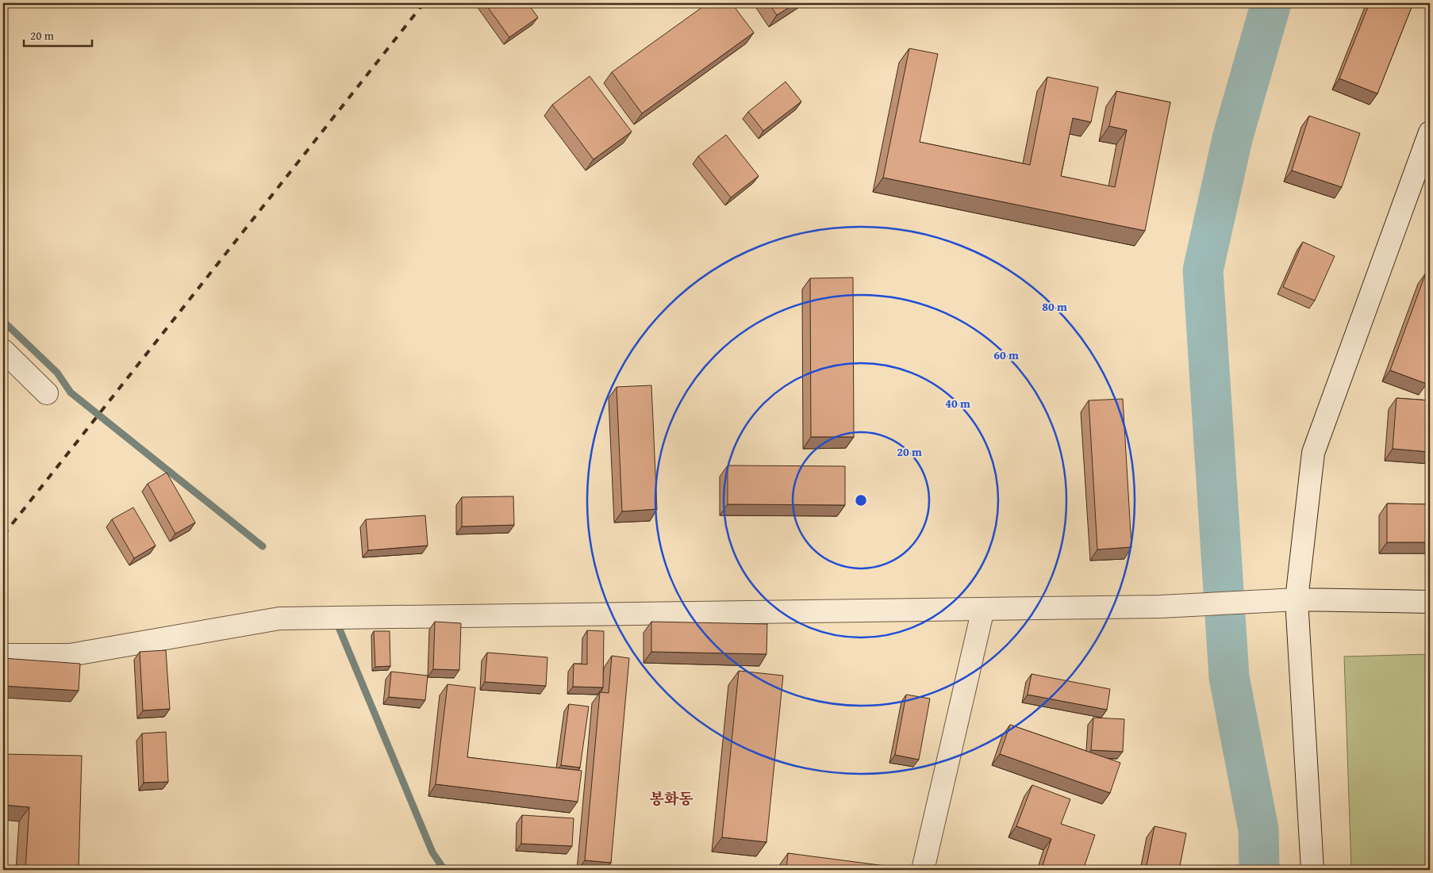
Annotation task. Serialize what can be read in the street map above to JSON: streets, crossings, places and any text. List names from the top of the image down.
{
  "districts": ["봉화동"],
  "scale_bar": "20 m",
  "rings": [
    "80 m",
    "60 m",
    "40 m",
    "20 m"
  ]
}
